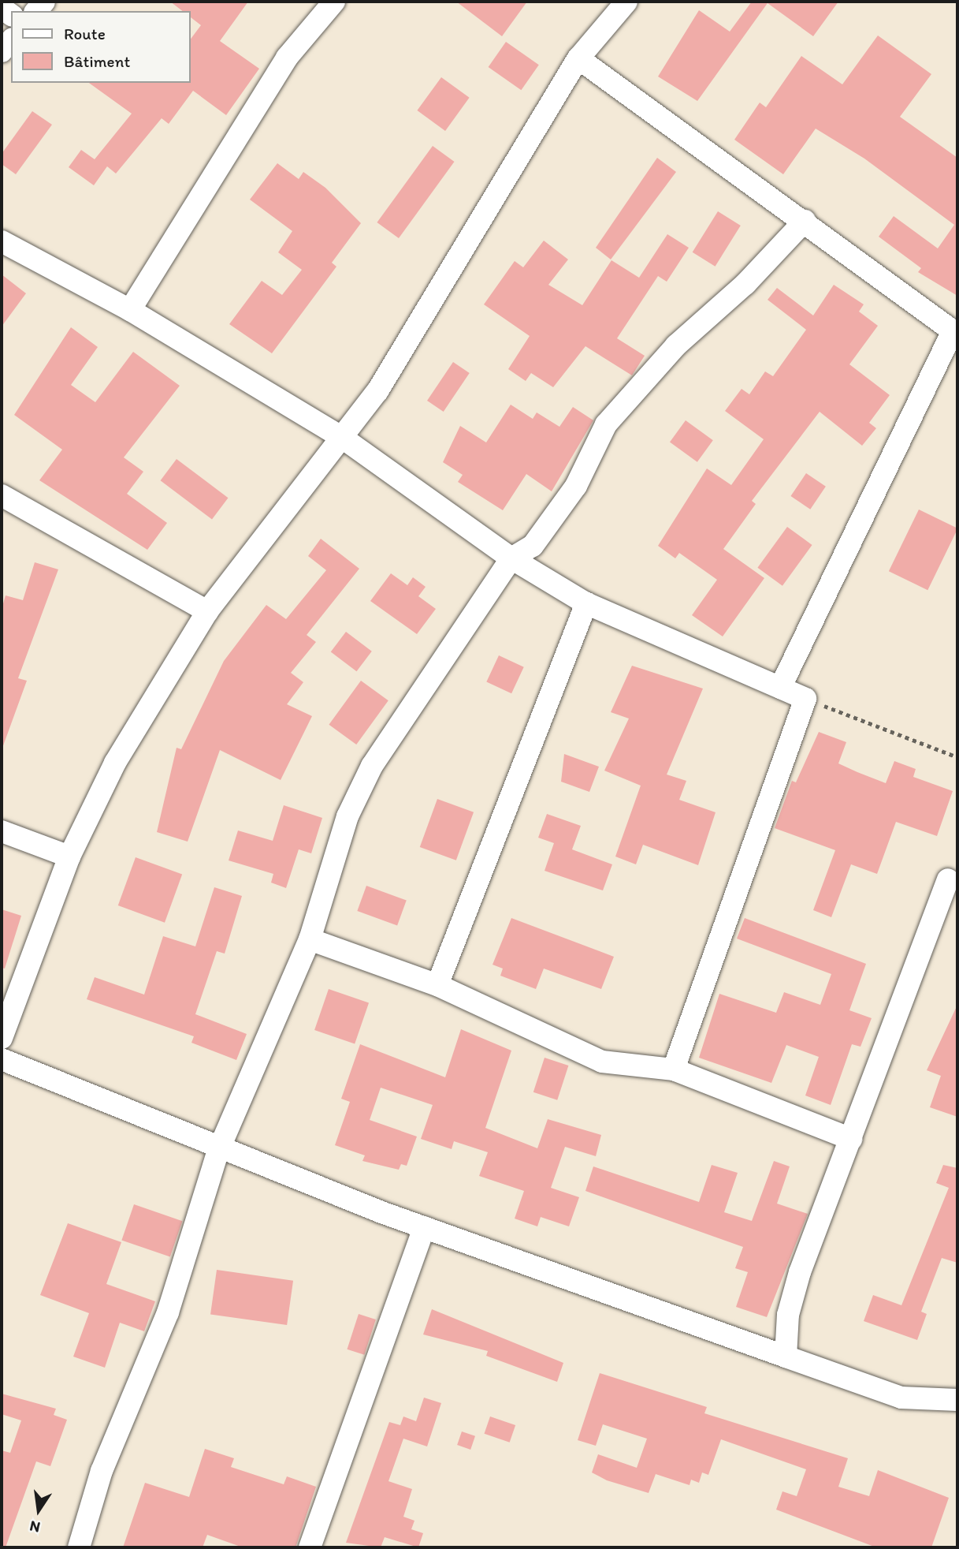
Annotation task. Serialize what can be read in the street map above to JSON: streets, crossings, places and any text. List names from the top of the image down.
{
  "legend": ["Route", "Bâtiment"],
  "north": "bottom"
}
